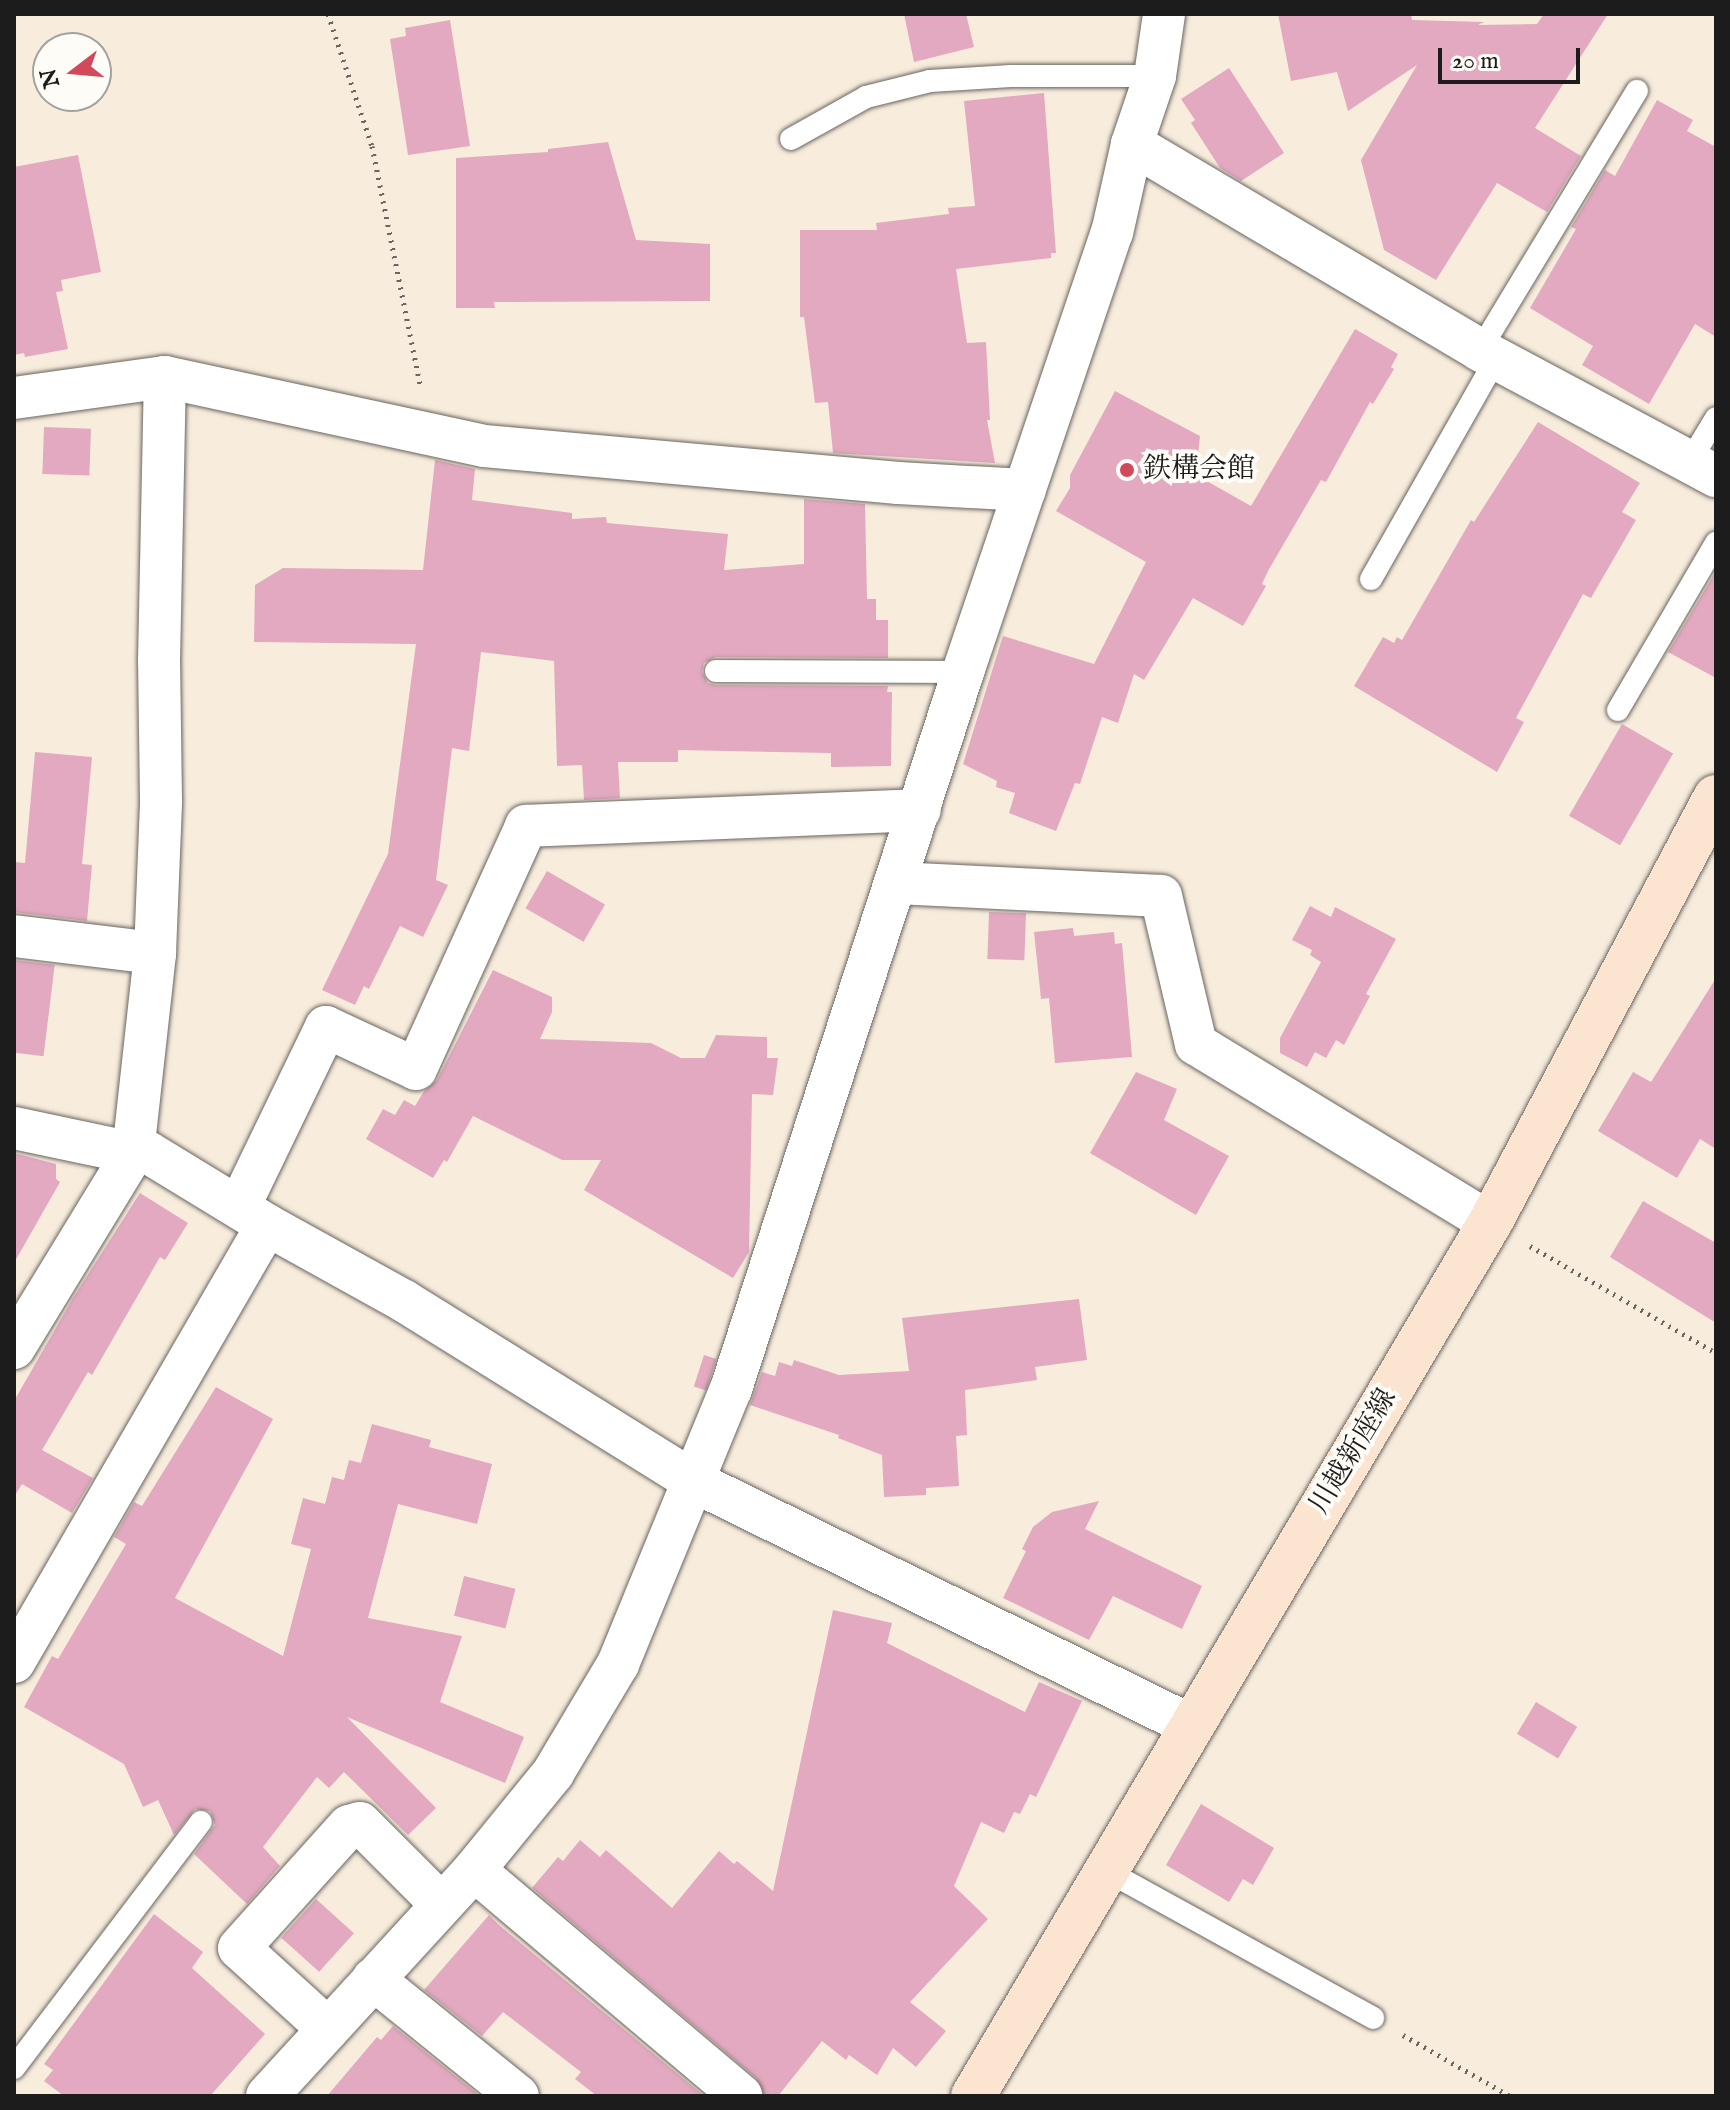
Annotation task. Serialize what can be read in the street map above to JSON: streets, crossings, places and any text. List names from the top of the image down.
{
  "streets": {
    "main road": ["川越新座線"]
  },
  "places": ["鉄構会館"],
  "scale_bar": "20 m",
  "north": "left"
}
